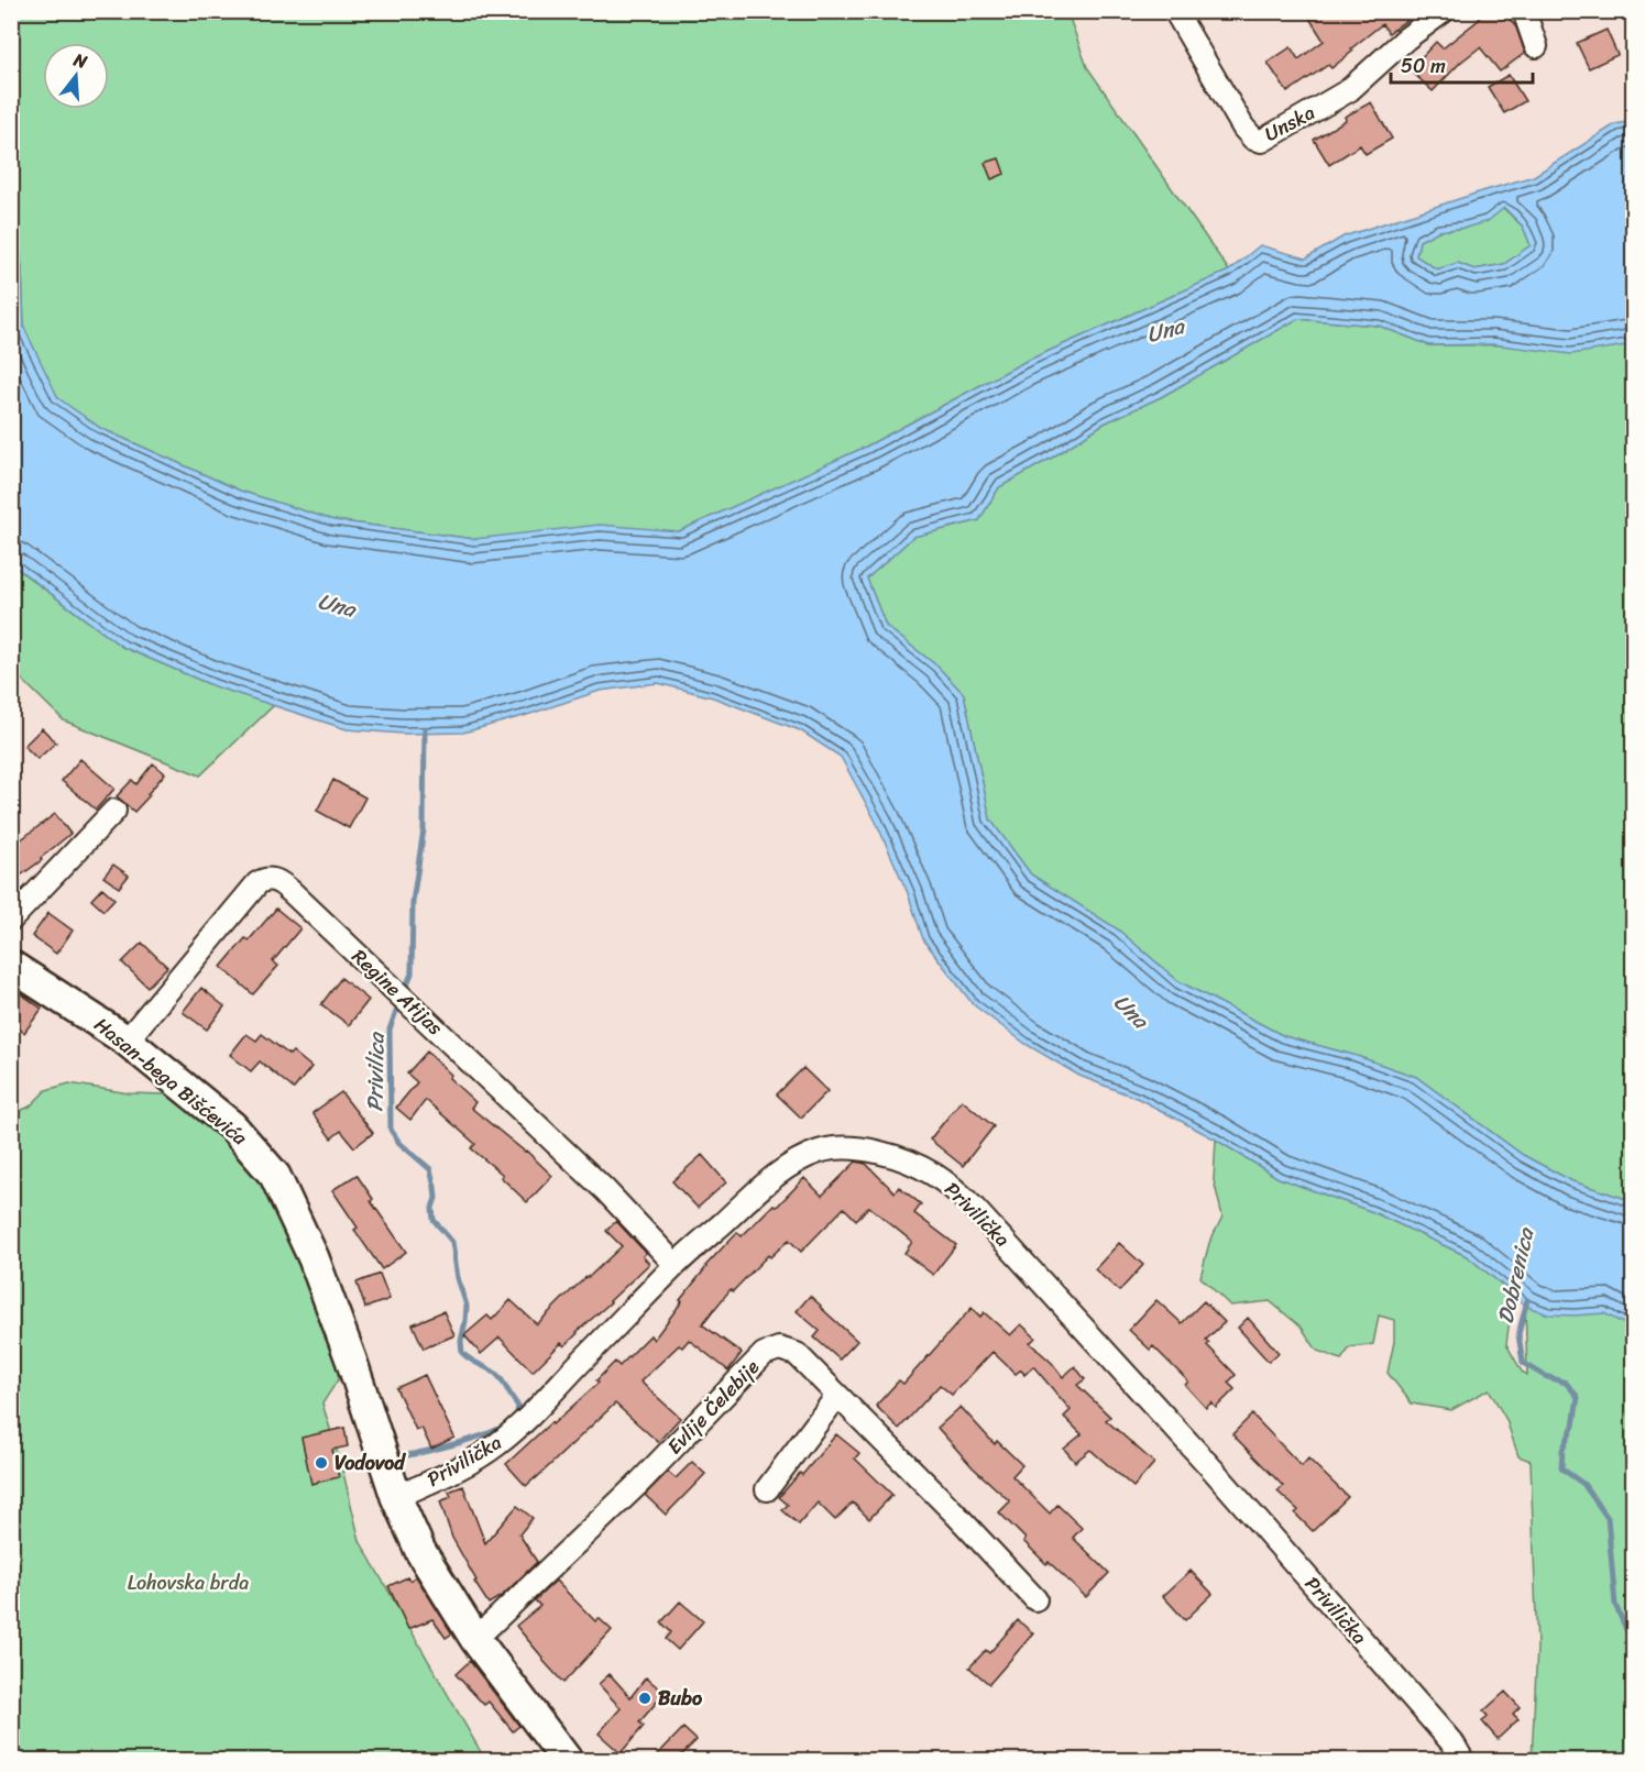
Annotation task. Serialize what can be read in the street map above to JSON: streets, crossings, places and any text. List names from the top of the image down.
{
  "streets": {
    "street": [
      "Unska",
      "Regine Atijas",
      "Hasan-bega Bišćevića",
      "Privilička",
      "Evlije Čelebije"
    ]
  },
  "crossings": [
    ["Regine Atijas", "Hasan-bega Bišćevića"],
    ["Regine Atijas", "Privilička"],
    ["Hasan-bega Bišćevića", "Privilička"]
  ],
  "water": ["Una", "Privilica", "Dobrenica"],
  "parks": ["Lohovska brda"],
  "places": ["Vodovod", "Bubo"],
  "scale_bar": "50 m",
  "north": "top"
}
